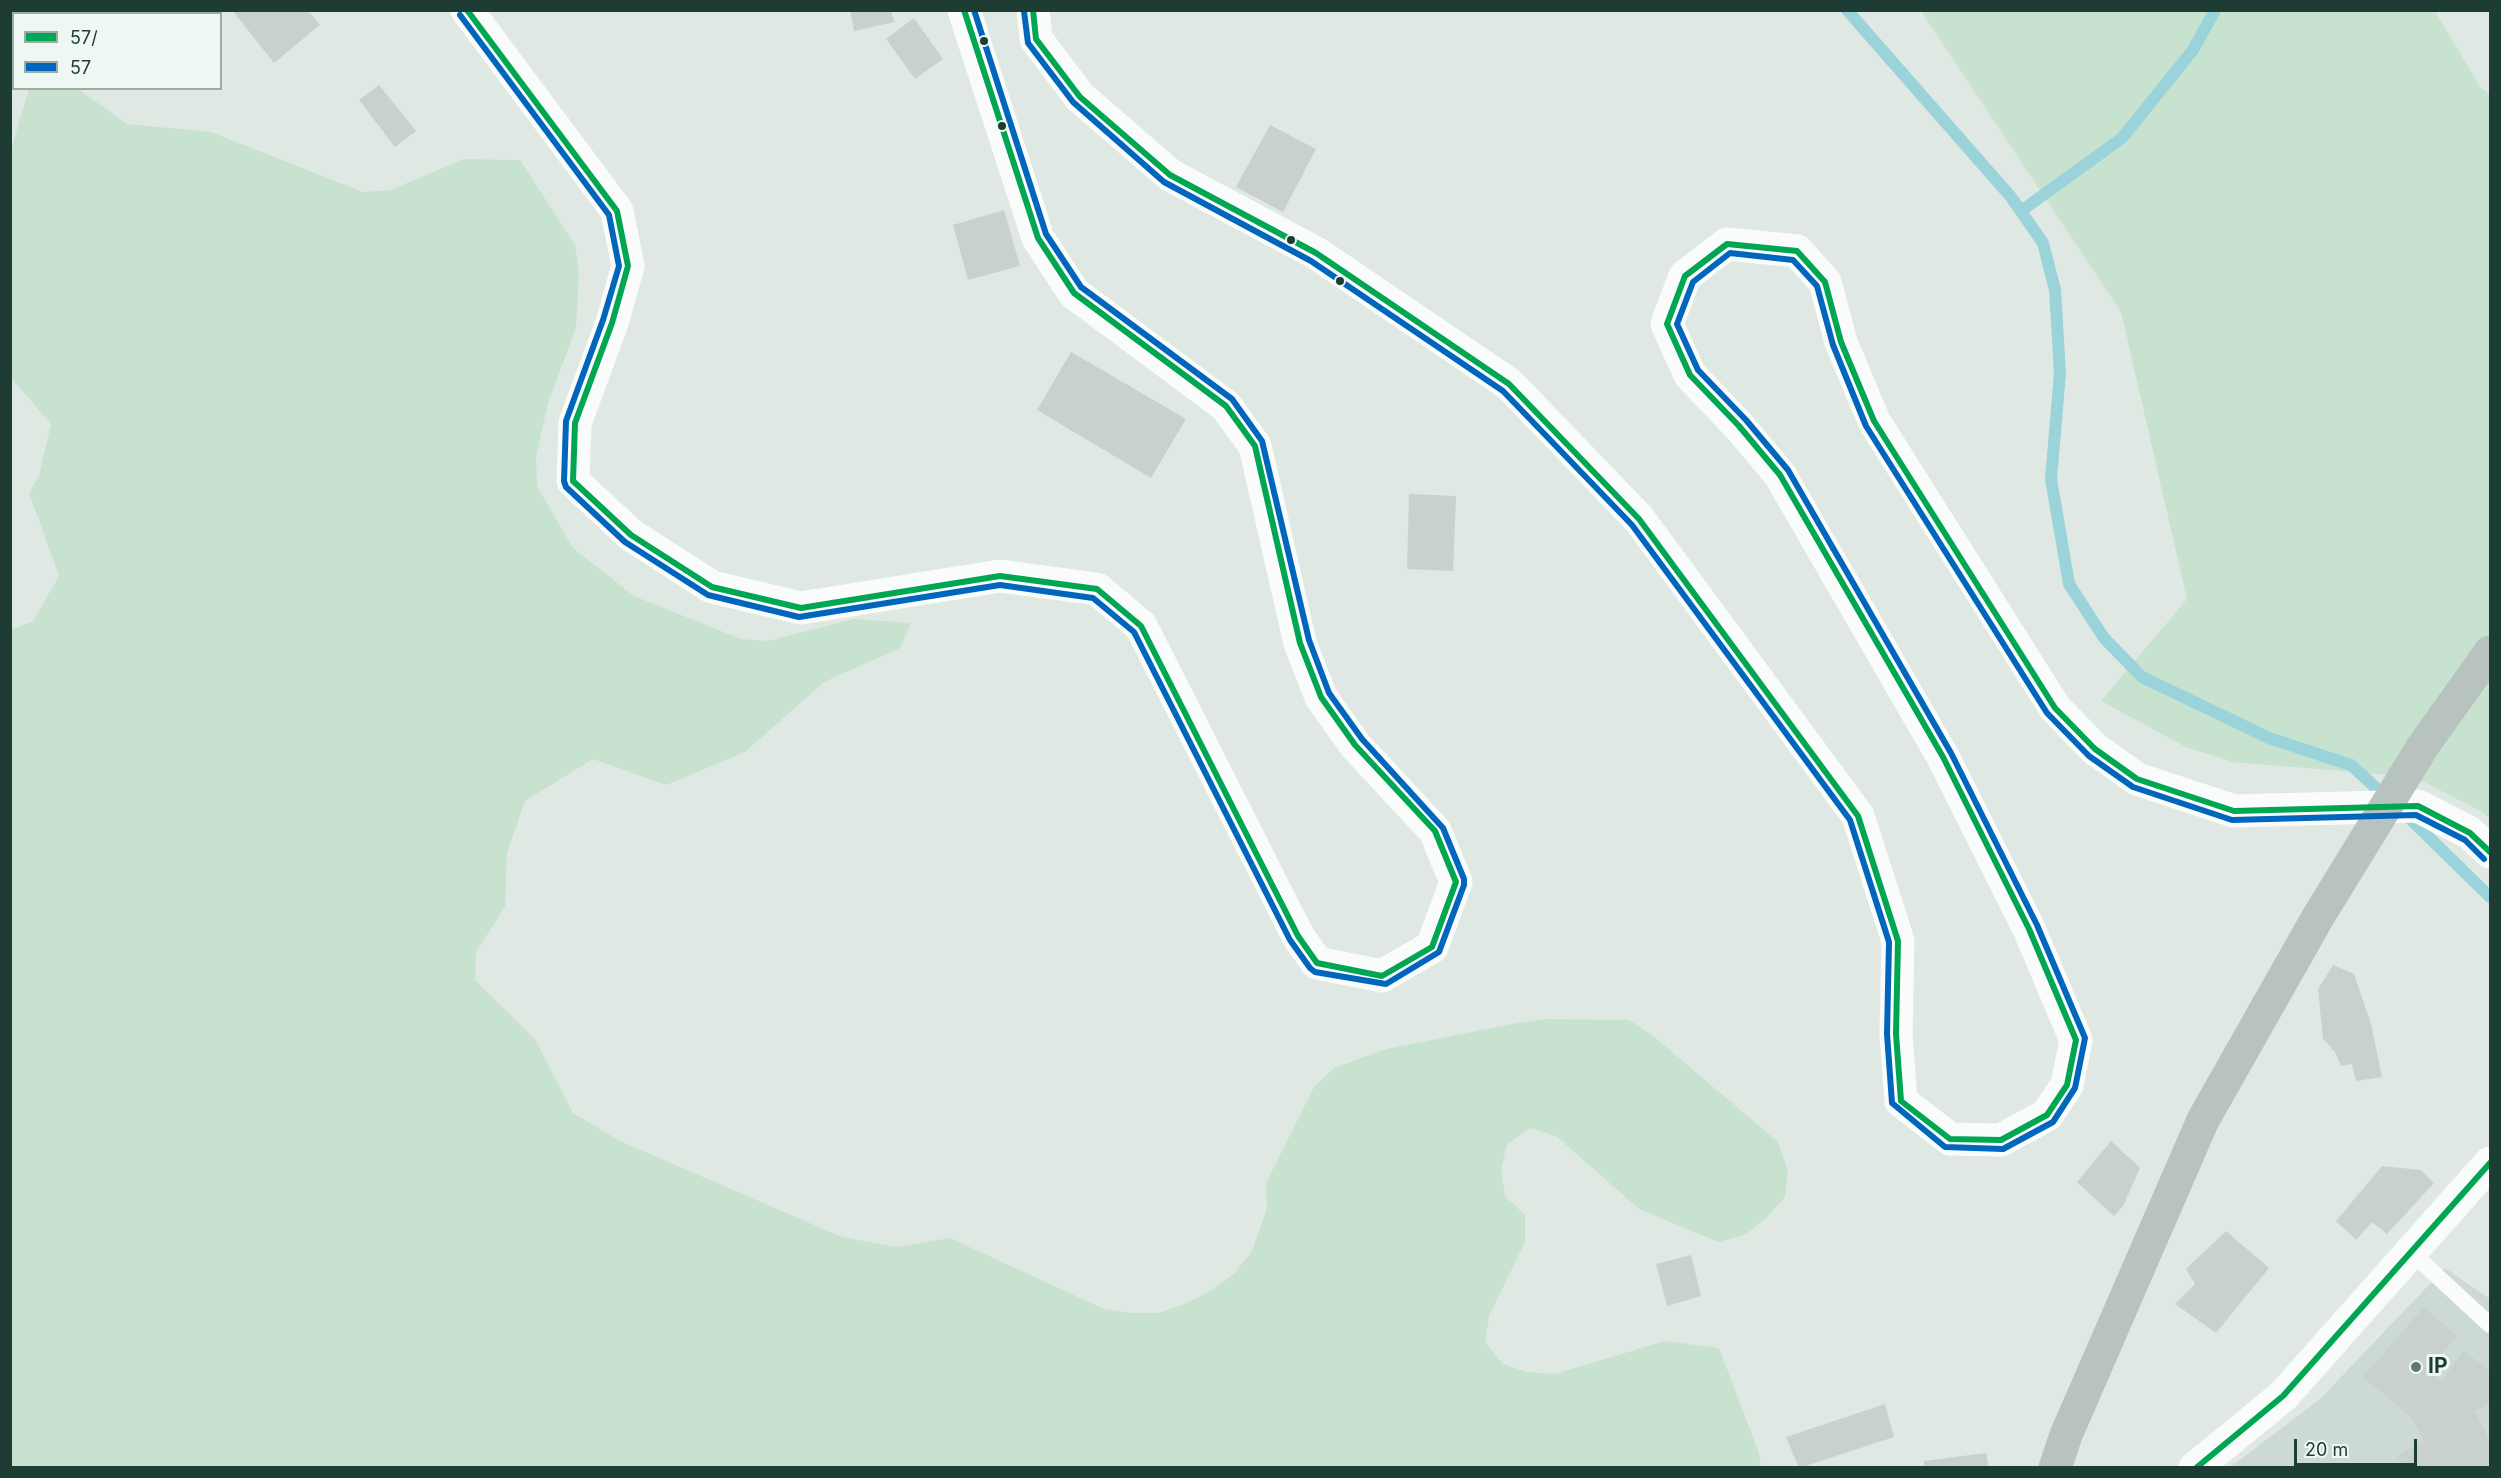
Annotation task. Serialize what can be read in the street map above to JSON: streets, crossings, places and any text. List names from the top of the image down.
{
  "places": ["IP"],
  "lines": ["transit line 57/", "transit line 57"],
  "legend": ["57/", "57"],
  "scale_bar": "20 m"
}
